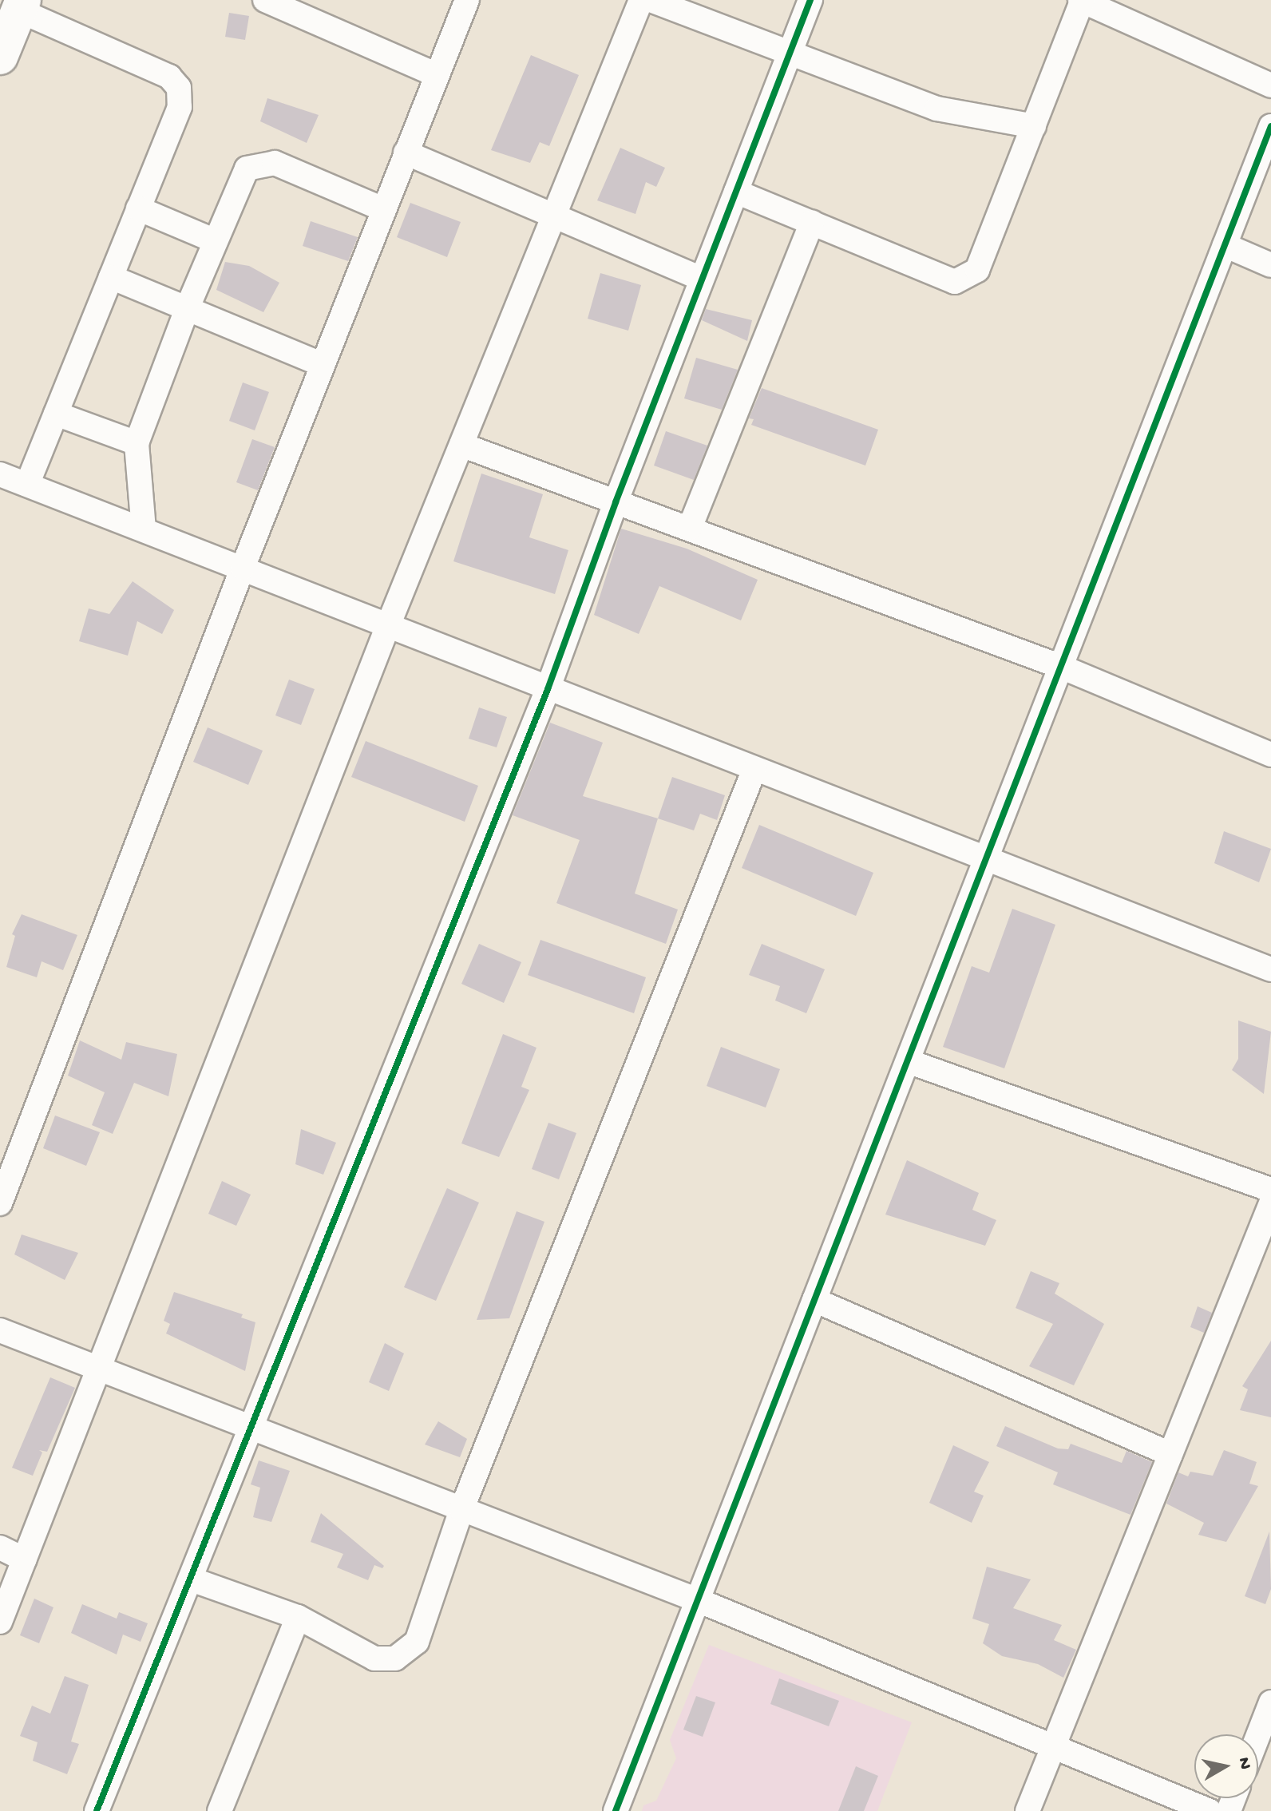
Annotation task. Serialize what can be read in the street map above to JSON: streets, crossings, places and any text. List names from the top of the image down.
{
  "north": "right"
}
